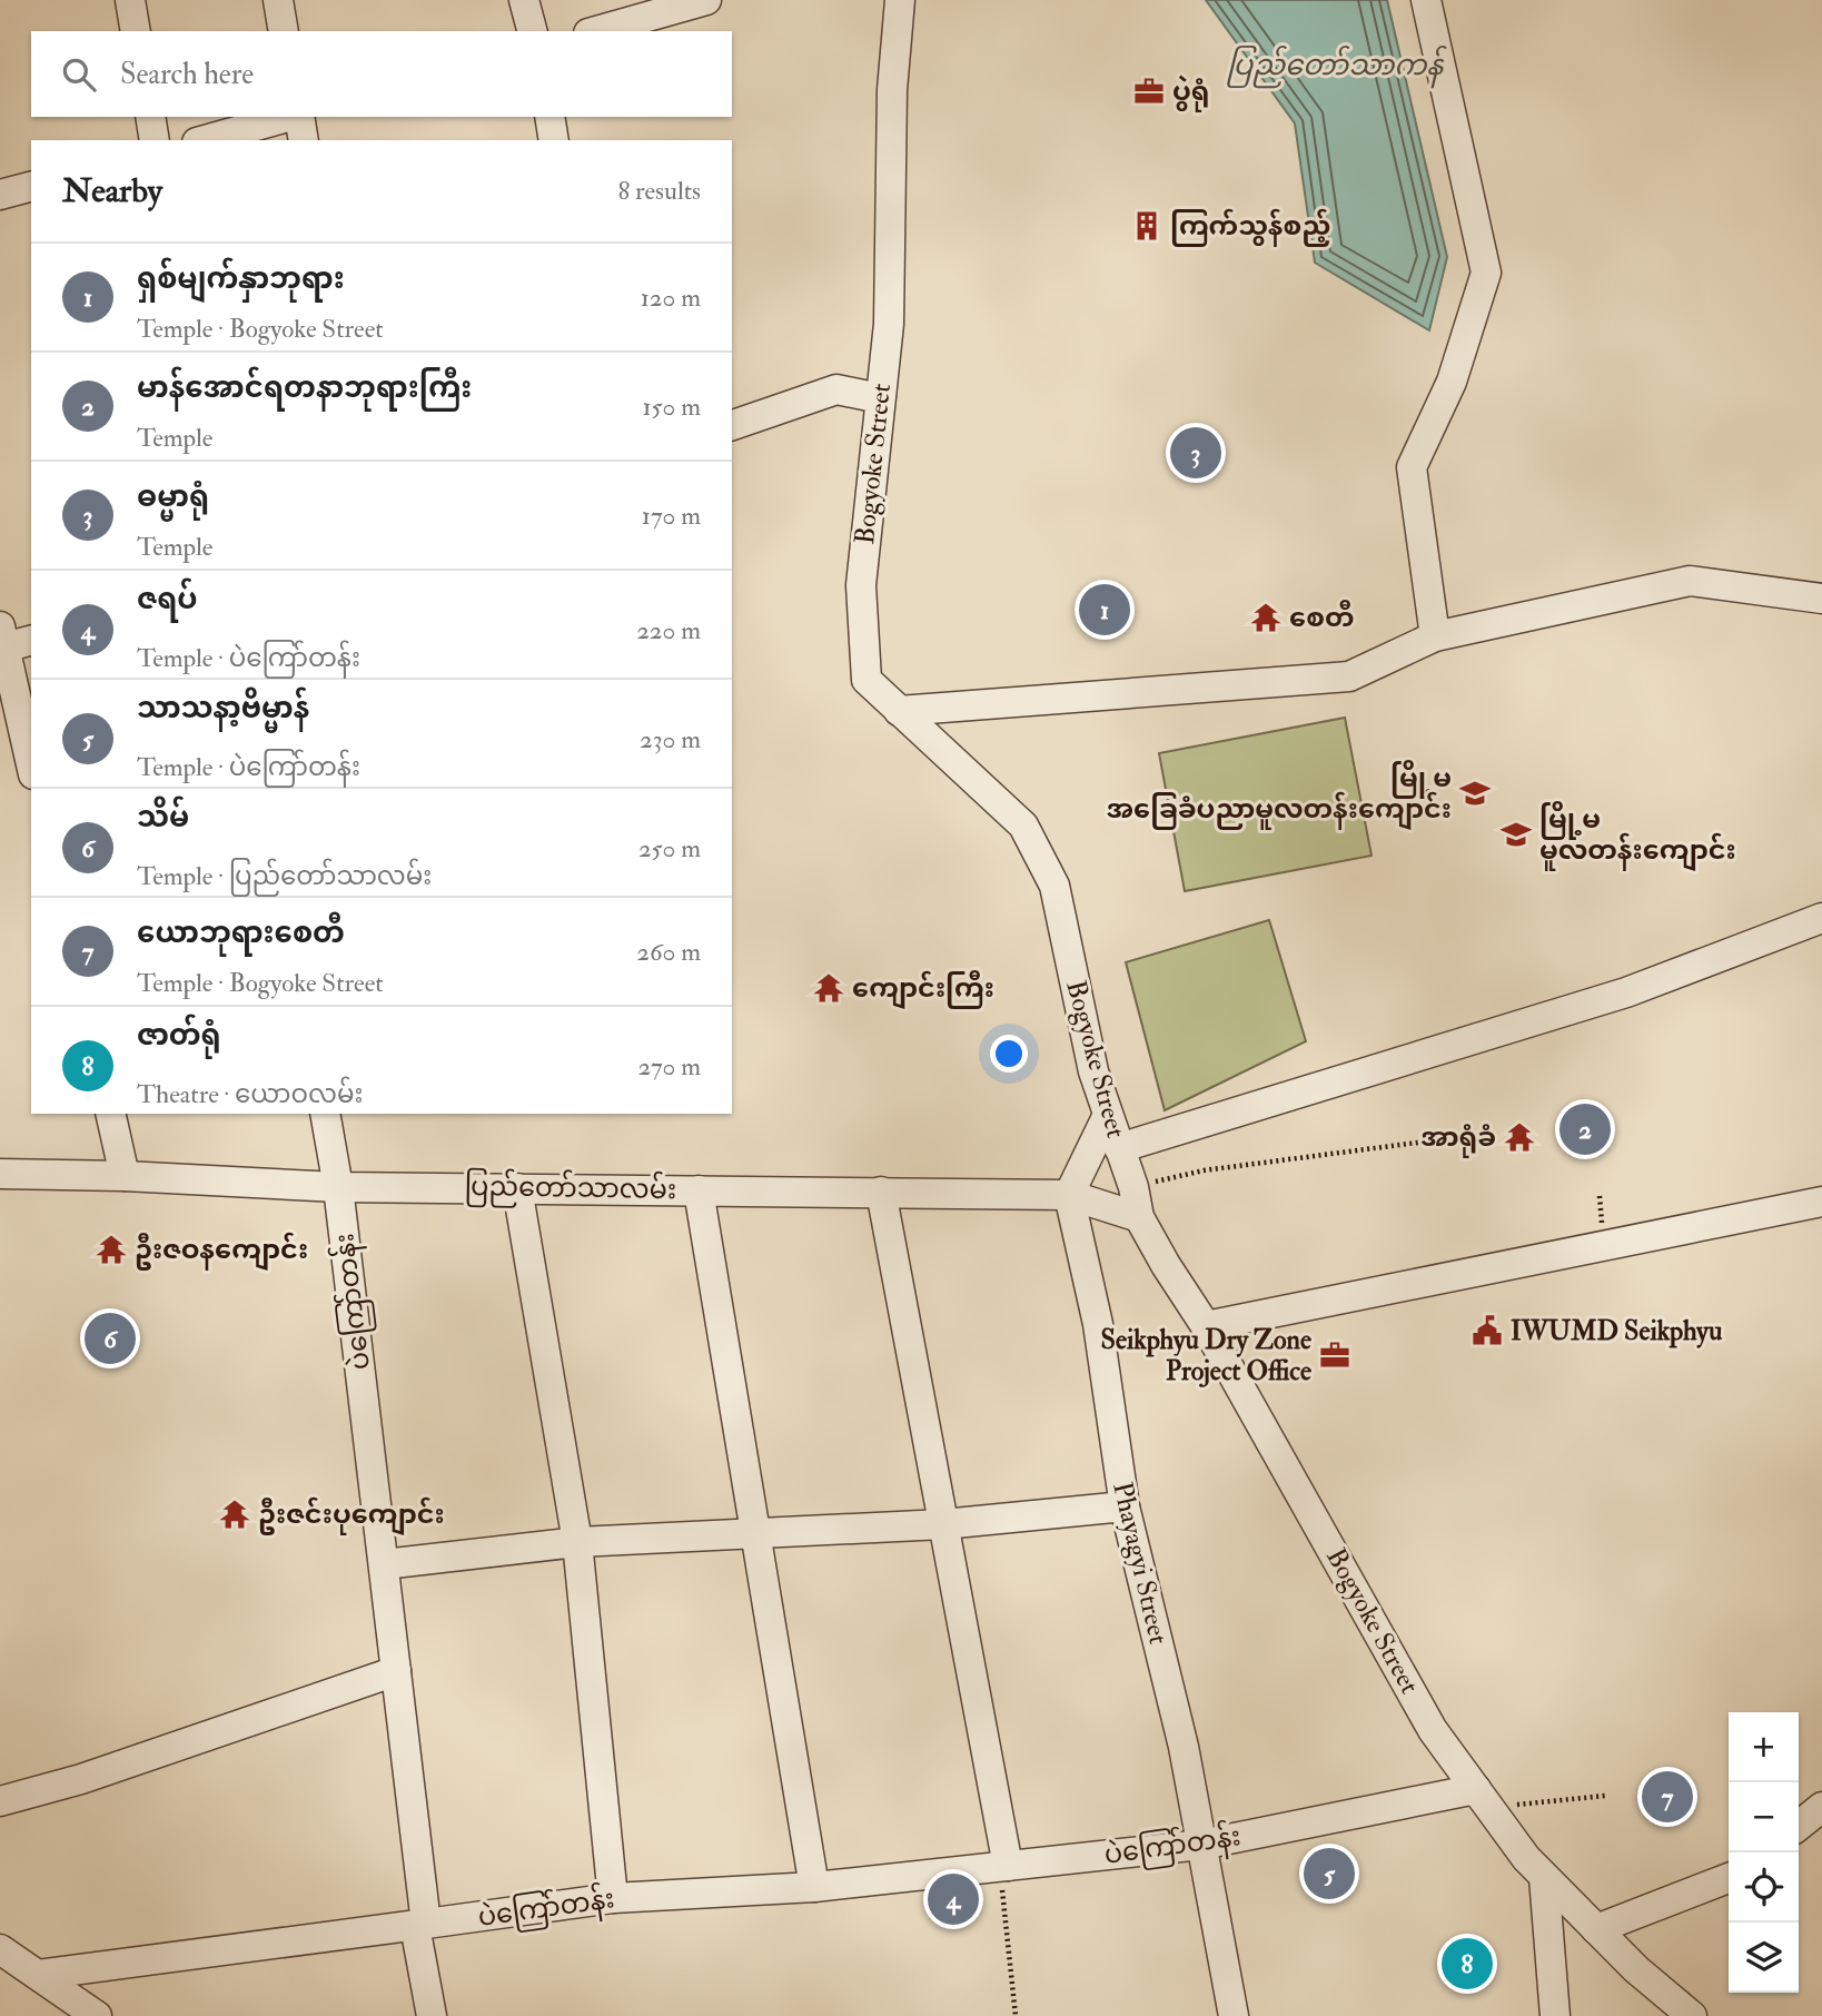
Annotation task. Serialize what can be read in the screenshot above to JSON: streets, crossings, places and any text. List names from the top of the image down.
{
  "streets": {
    "street": [
      "Bogyoke Street",
      "ပြည်တော်သာလမ်း",
      "ပဲကြော်တန်း",
      "Phayagyi Street"
    ]
  },
  "crossings": [
    ["Bogyoke Street", "ပြည်တော်သာလမ်း"],
    ["Bogyoke Street", "ပဲကြော်တန်း"],
    ["ပြည်တော်သာလမ်း", "ပဲကြော်တန်း"],
    ["ပြည်တော်သာလမ်း", "Phayagyi Street"],
    ["ပဲကြော်တန်း", "Phayagyi Street"]
  ],
  "water": ["ပြည်တော်သာကန်"],
  "places": {
    "office": ["ပွဲရုံ", "Seikphyu Dry Zone Project Office"],
    "building": ["ကြက်သွန်စည့်"],
    "temple": [
      "စေတီ",
      "ကျောင်းကြီး",
      "အာရုံခံ",
      "ဦးဇဝနကျောင်း",
      "ဦးဇင်းပုကျောင်း"
    ],
    "school or university": ["မြို့မ အခြေခံပညာမူလတန်းကျောင်း", "မြို့မ မူလတန်းကျောင်း"],
    "public building": ["IWUMD Seikphyu"]
  },
  "page": {
    "search": "Search here",
    "heading": ["Nearby", "8 results"],
    "list": [
      {
        "mark": "1",
        "name": "ရှစ်မျက်နှာဘုရား",
        "note": "Temple · Bogyoke Street",
        "value": "120 m"
      },
      {
        "mark": "2",
        "name": "မာန်အောင်ရတနာဘုရားကြီး",
        "note": "Temple",
        "value": "150 m"
      },
      {
        "mark": "3",
        "name": "ဓမ္မာရုံ",
        "note": "Temple",
        "value": "170 m"
      },
      {
        "mark": "4",
        "name": "ဇရပ်",
        "note": "Temple · ပဲကြော်တန်း",
        "value": "220 m"
      },
      {
        "mark": "5",
        "name": "သာသနာ့ဗိမ္မာန်",
        "note": "Temple · ပဲကြော်တန်း",
        "value": "230 m"
      },
      {
        "mark": "6",
        "name": "သိမ်",
        "note": "Temple · ပြည်တော်သာလမ်း",
        "value": "250 m"
      },
      {
        "mark": "7",
        "name": "ယောဘုရားစေတီ",
        "note": "Temple · Bogyoke Street",
        "value": "260 m"
      },
      {
        "mark": "8",
        "name": "ဇာတ်ရုံ",
        "note": "Theatre · ယောဝလမ်း",
        "value": "270 m"
      }
    ],
    "pins": [
      "3",
      "1",
      "2",
      "6",
      "7",
      "5",
      "4",
      "8"
    ],
    "map_buttons": ["+", "−"]
  }
}
